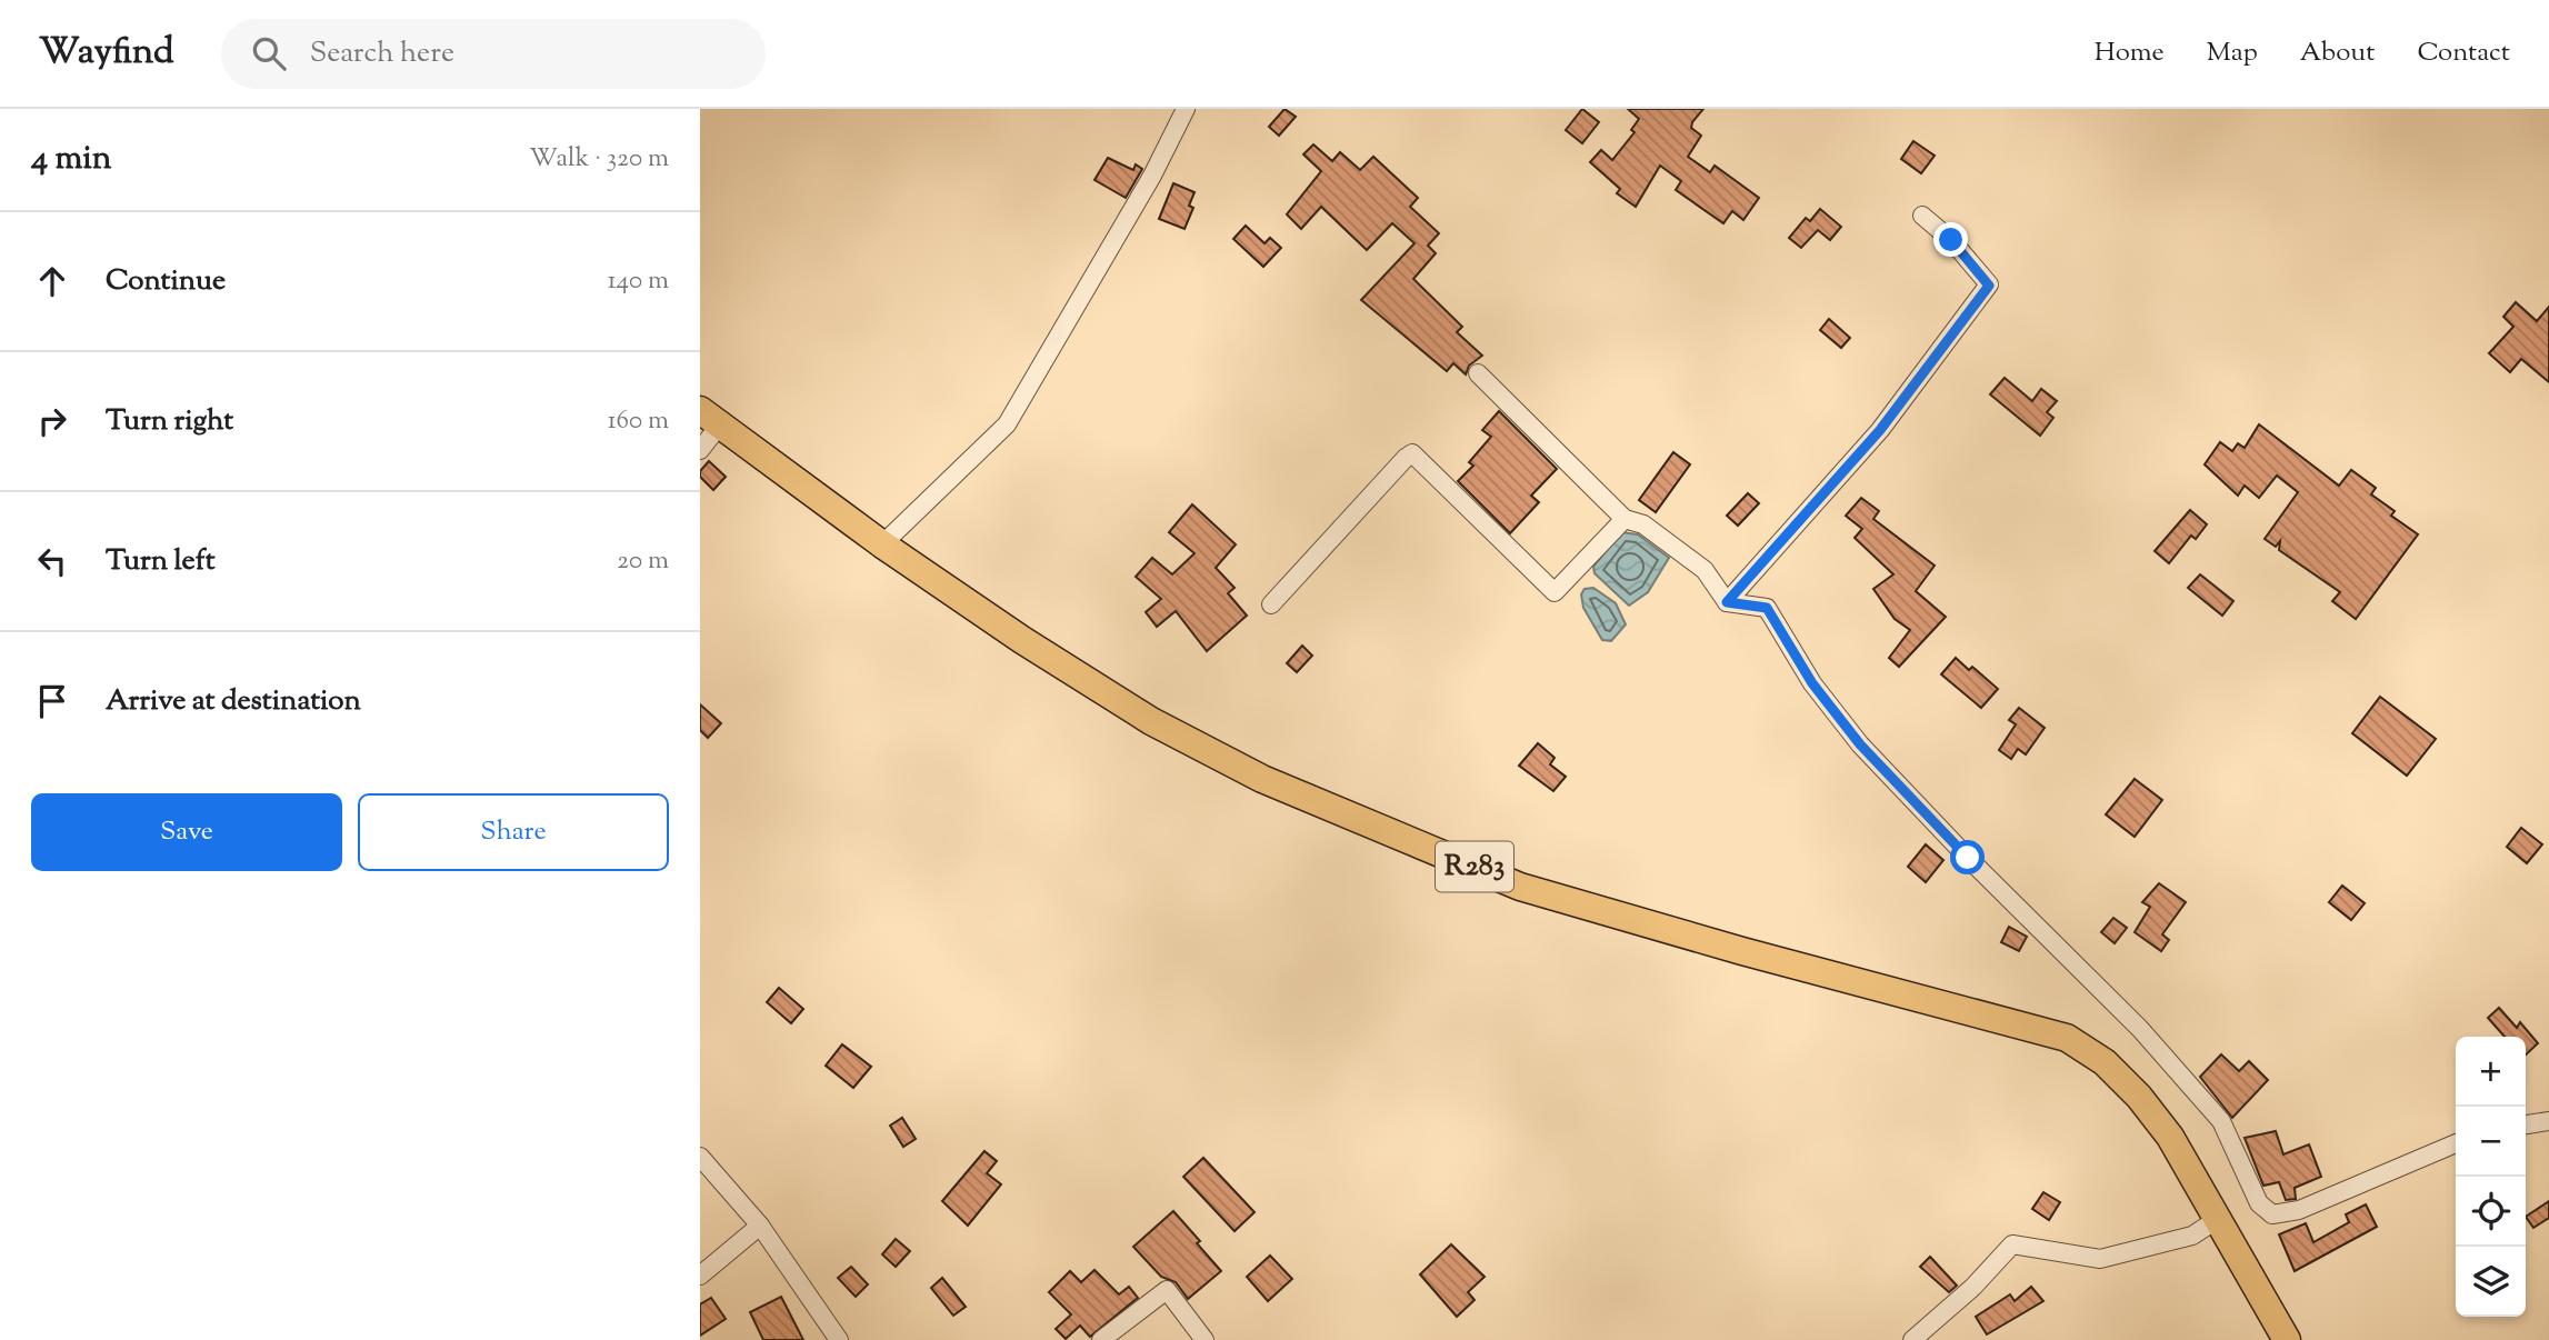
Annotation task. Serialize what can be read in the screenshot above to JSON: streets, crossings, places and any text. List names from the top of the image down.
{
  "streets": {
    "main road": ["R283"]
  },
  "page": {
    "header": "Wayfind",
    "search": "Search here",
    "nav": [
      "Home",
      "Map",
      "About",
      "Contact"
    ],
    "heading": ["4 min", "Walk · 320 m"],
    "list": [
      ["Continue", "140 m"],
      ["Turn right", "160 m"],
      ["Turn left", "20 m"],
      "Arrive at destination"
    ],
    "buttons": ["Save", "Share"],
    "map_buttons": ["+", "−"]
  }
}
